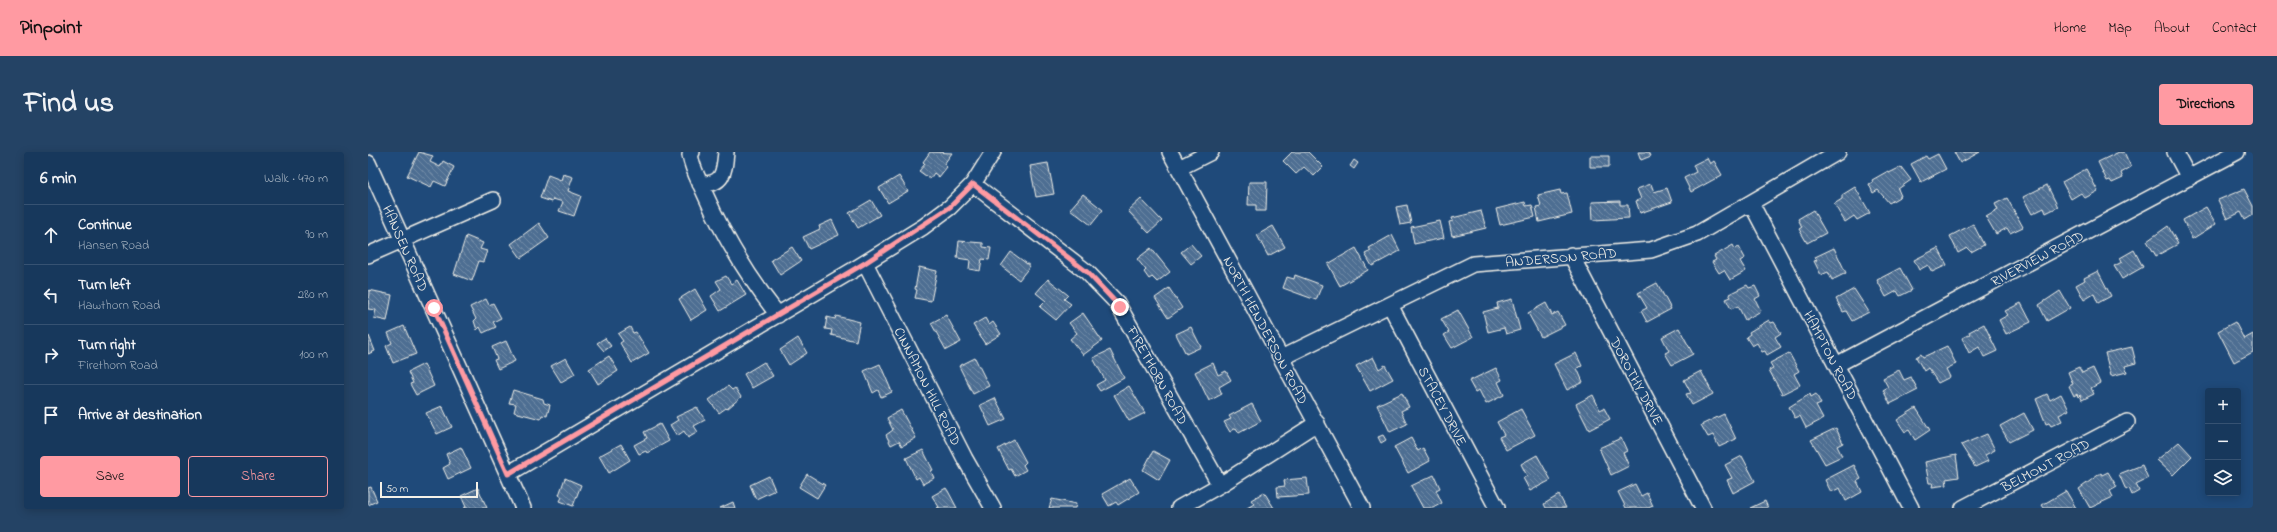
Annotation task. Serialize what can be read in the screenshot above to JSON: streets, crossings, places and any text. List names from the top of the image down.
{
  "streets": {
    "street": [
      "HANSEN ROAD",
      "ANDERSON ROAD",
      "RIVERVIEW ROAD",
      "NORTH HENDERSON ROAD",
      "HAMPTON ROAD",
      "FIRETHORN ROAD",
      "DOROTHY DRIVE",
      "CINNAMON HILL ROAD",
      "STACEY DRIVE",
      "BELMONT ROAD"
    ]
  },
  "crossings": [
    ["ANDERSON ROAD", "NORTH HENDERSON ROAD"],
    ["ANDERSON ROAD", "HAMPTON ROAD"],
    ["ANDERSON ROAD", "DOROTHY DRIVE"],
    ["ANDERSON ROAD", "STACEY DRIVE"],
    ["RIVERVIEW ROAD", "HAMPTON ROAD"]
  ],
  "scale_bar": "50 m",
  "page": {
    "header": "Pinpoint",
    "nav": [
      "Home",
      "Map",
      "About",
      "Contact"
    ],
    "title": "Find us",
    "buttons": [
      "Directions",
      ["Save", "Share"]
    ],
    "heading": ["6 min", "Walk · 470 m"],
    "list": [
      ["Continue", "Hansen Road", "90 m"],
      ["Turn left", "Hawthorn Road", "280 m"],
      ["Turn right", "Firethorn Road", "100 m"],
      "Arrive at destination"
    ],
    "map_buttons": ["+", "−"],
    "scale": "50 m"
  }
}
